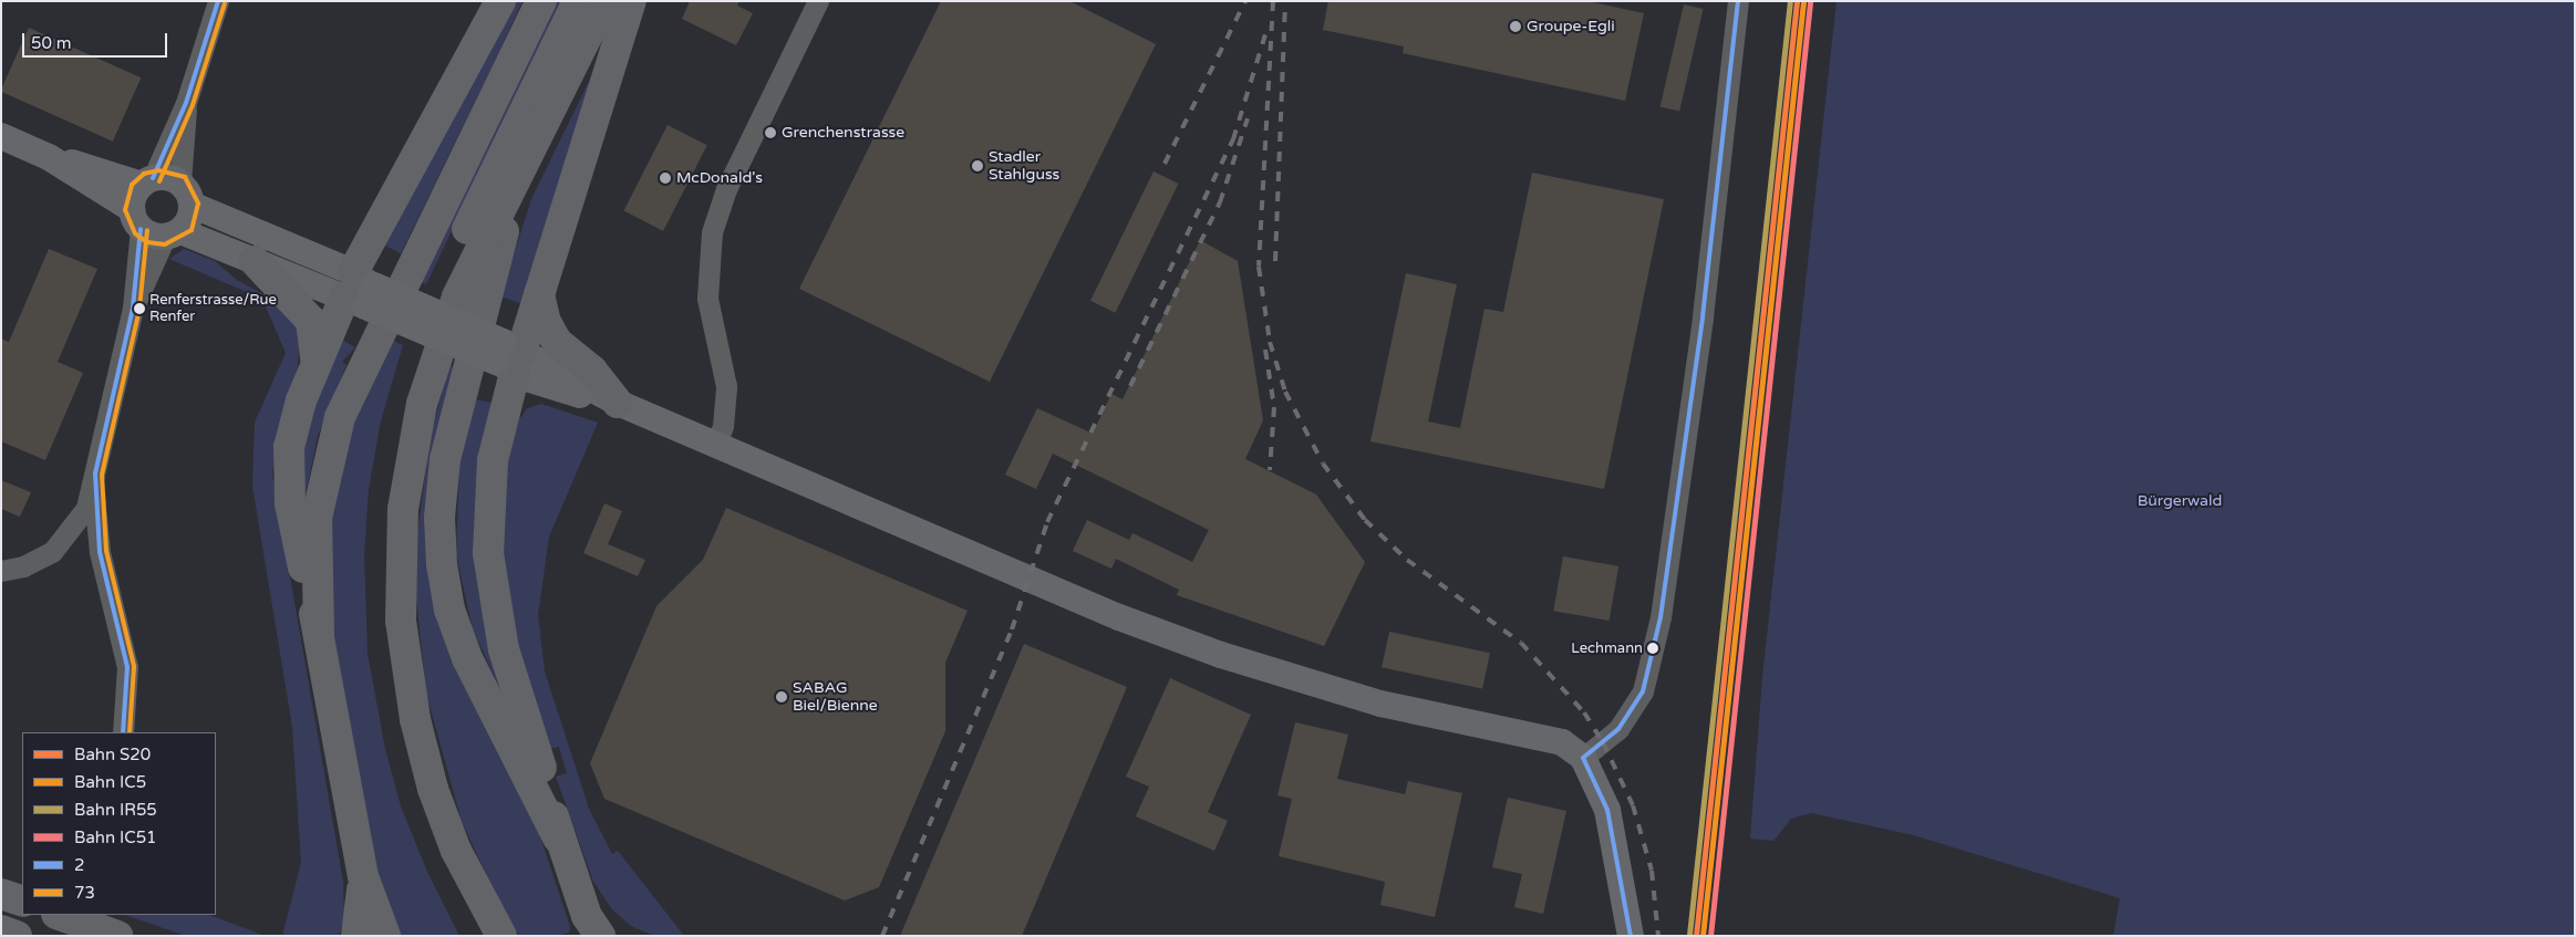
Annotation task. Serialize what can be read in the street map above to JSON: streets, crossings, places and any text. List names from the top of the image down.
{
  "parks": ["Bürgerwald"],
  "places": [
    "Groupe-Egli",
    "Grenchenstrasse",
    "Stadler Stahlguss",
    "McDonald's",
    "Renferstrasse/Rue Renfer",
    "Lechmann",
    "SABAG Biel/Bienne"
  ],
  "lines": [
    "rail line S20",
    "rail line IR55",
    "transit line 2",
    "rail line IC5",
    "rail line IC51",
    "transit line 73"
  ],
  "legend": [
    "Bahn S20",
    "Bahn IC5",
    "Bahn IR55",
    "Bahn IC51",
    "2",
    "73"
  ],
  "scale_bar": "50 m"
}
